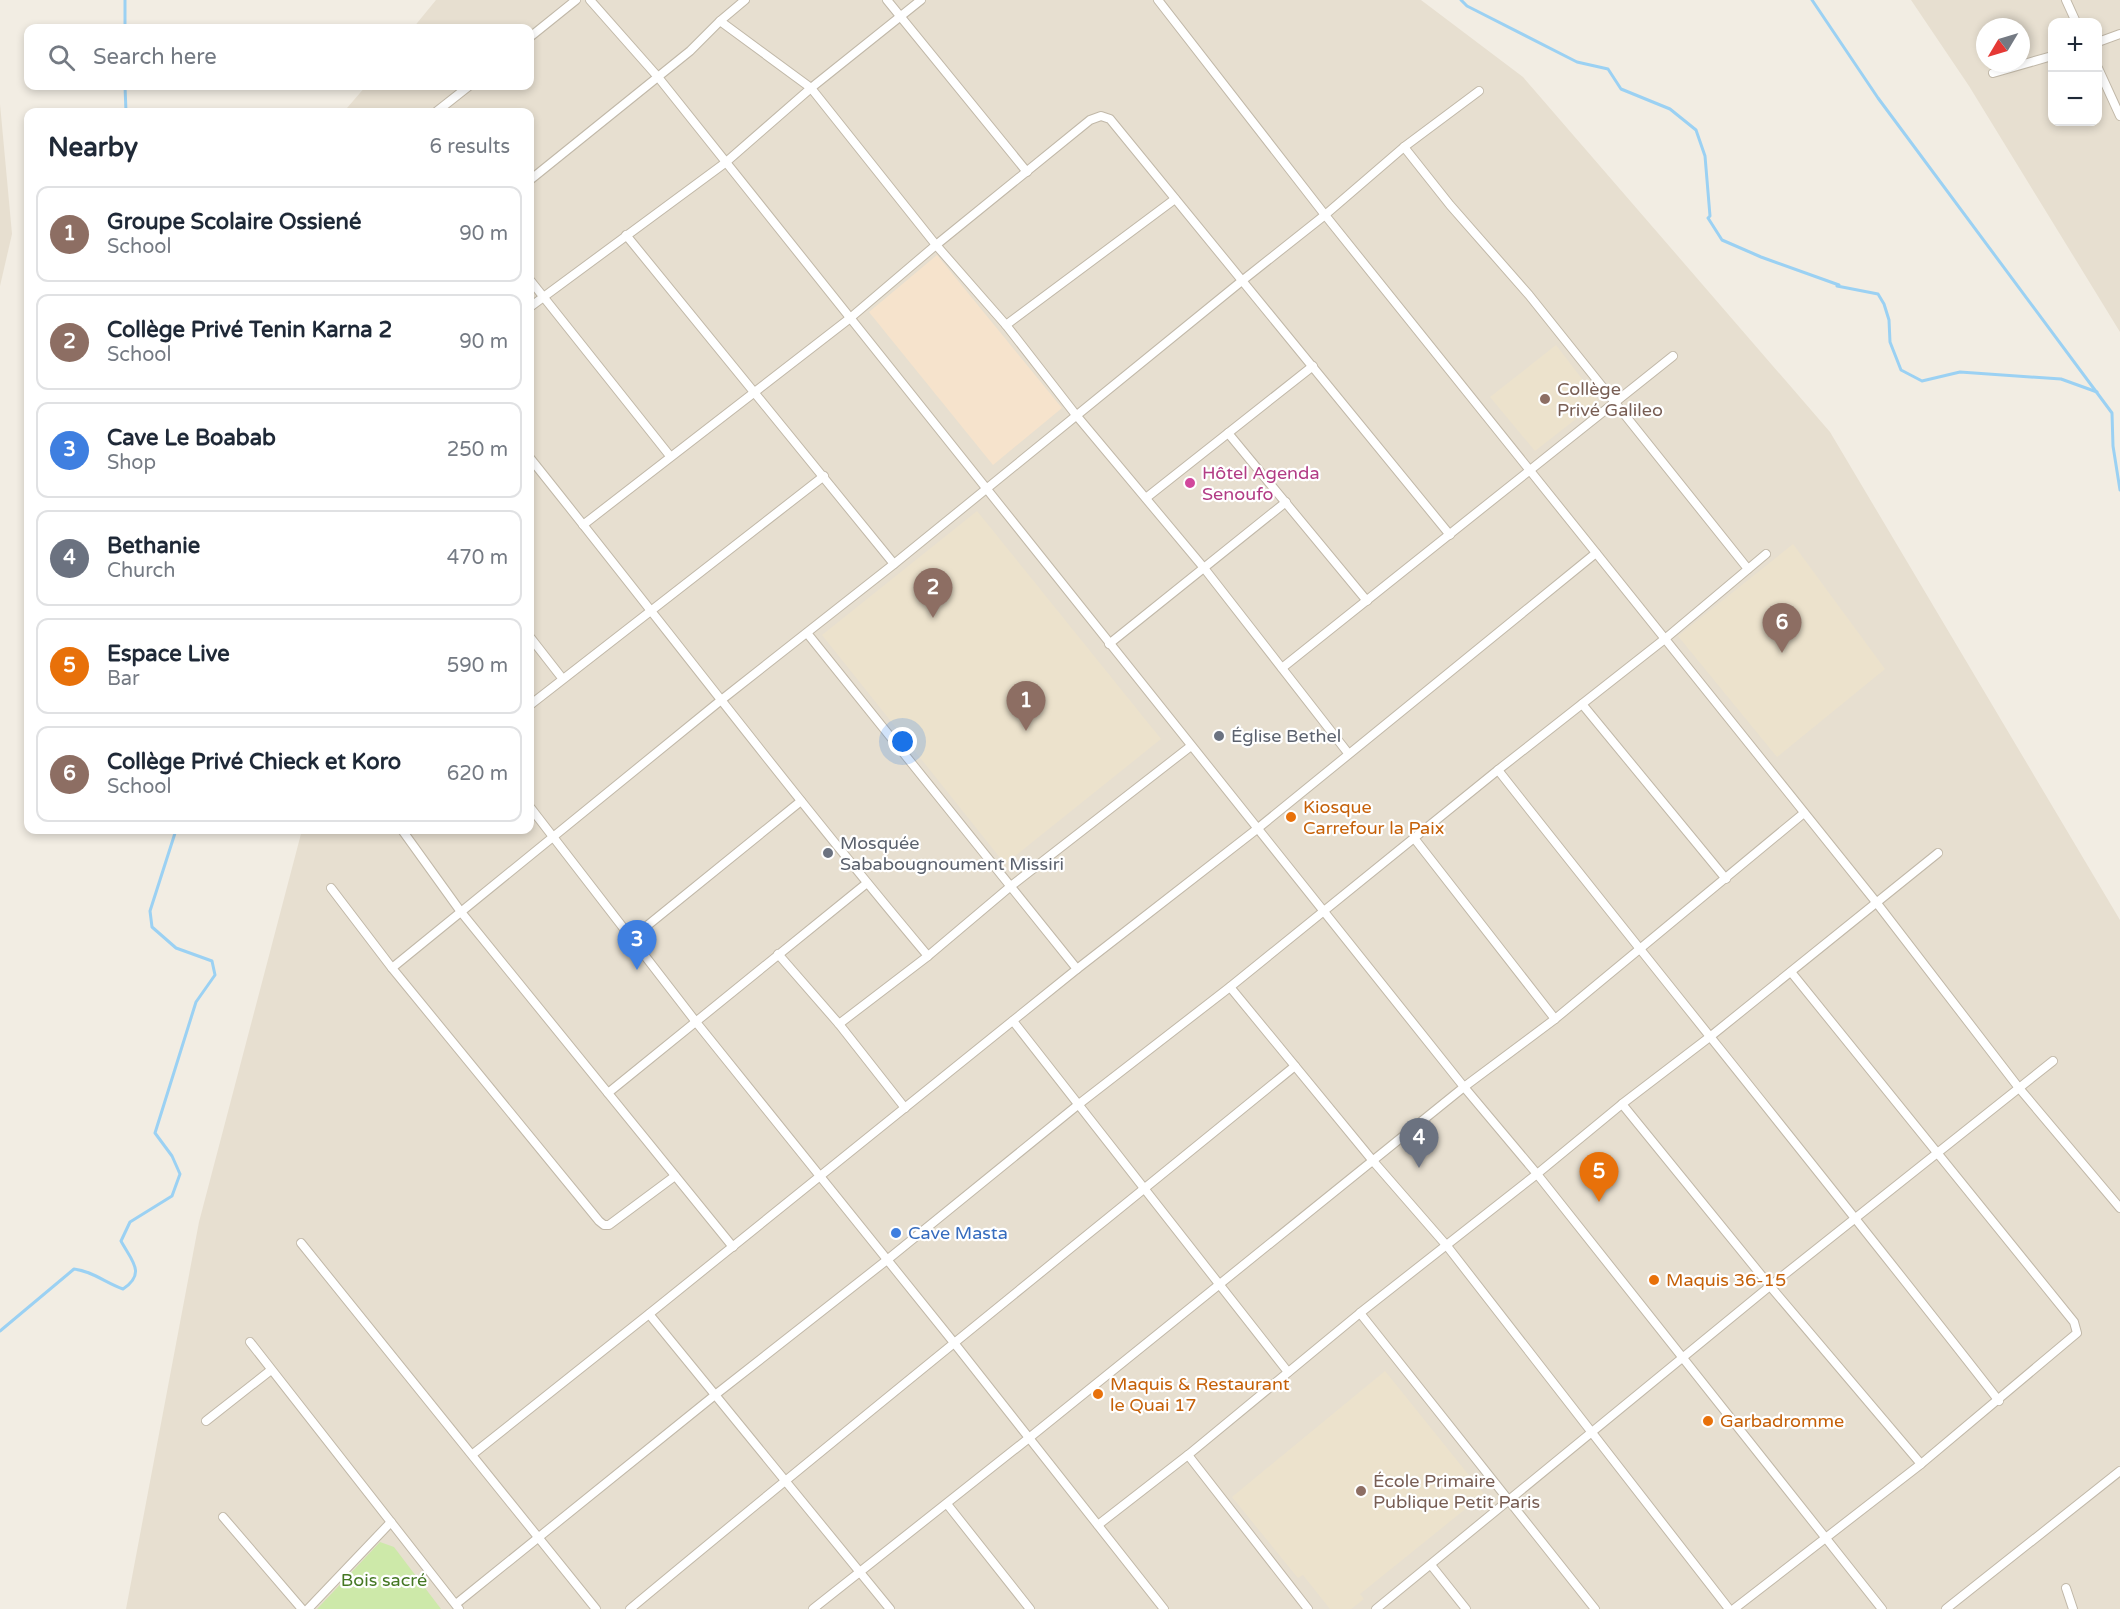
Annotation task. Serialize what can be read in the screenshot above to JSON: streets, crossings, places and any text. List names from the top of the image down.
{
  "parks": ["Bois sacré"],
  "places": [
    "Collège Privé Galileo",
    "Hôtel Agenda Senoufo",
    "Église Bethel",
    "Kiosque Carrefour la Paix",
    "Mosquée Sababougnoument Missiri",
    "Cave Masta",
    "Maquis 36-15",
    "Maquis & Restaurant le Quai 17",
    "Garbadromme",
    "École Primaire Publique Petit Paris"
  ],
  "north": "bottom left",
  "page": {
    "map_buttons": ["+", "−"],
    "search": "Search here",
    "heading": ["Nearby", "6 results"],
    "list": [
      {
        "mark": "1",
        "name": "Groupe Scolaire Ossiené",
        "note": "School",
        "value": "90 m"
      },
      {
        "mark": "2",
        "name": "Collège Privé Tenin Karna 2",
        "note": "School",
        "value": "90 m"
      },
      {
        "mark": "3",
        "name": "Cave Le Boabab",
        "note": "Shop",
        "value": "250 m"
      },
      {
        "mark": "4",
        "name": "Bethanie",
        "note": "Church",
        "value": "470 m"
      },
      {
        "mark": "5",
        "name": "Espace Live",
        "note": "Bar",
        "value": "590 m"
      },
      {
        "mark": "6",
        "name": "Collège Privé Chieck et Koro",
        "note": "School",
        "value": "620 m"
      }
    ],
    "pins": [
      "2",
      "6",
      "1",
      "3",
      "4",
      "5"
    ]
  }
}
